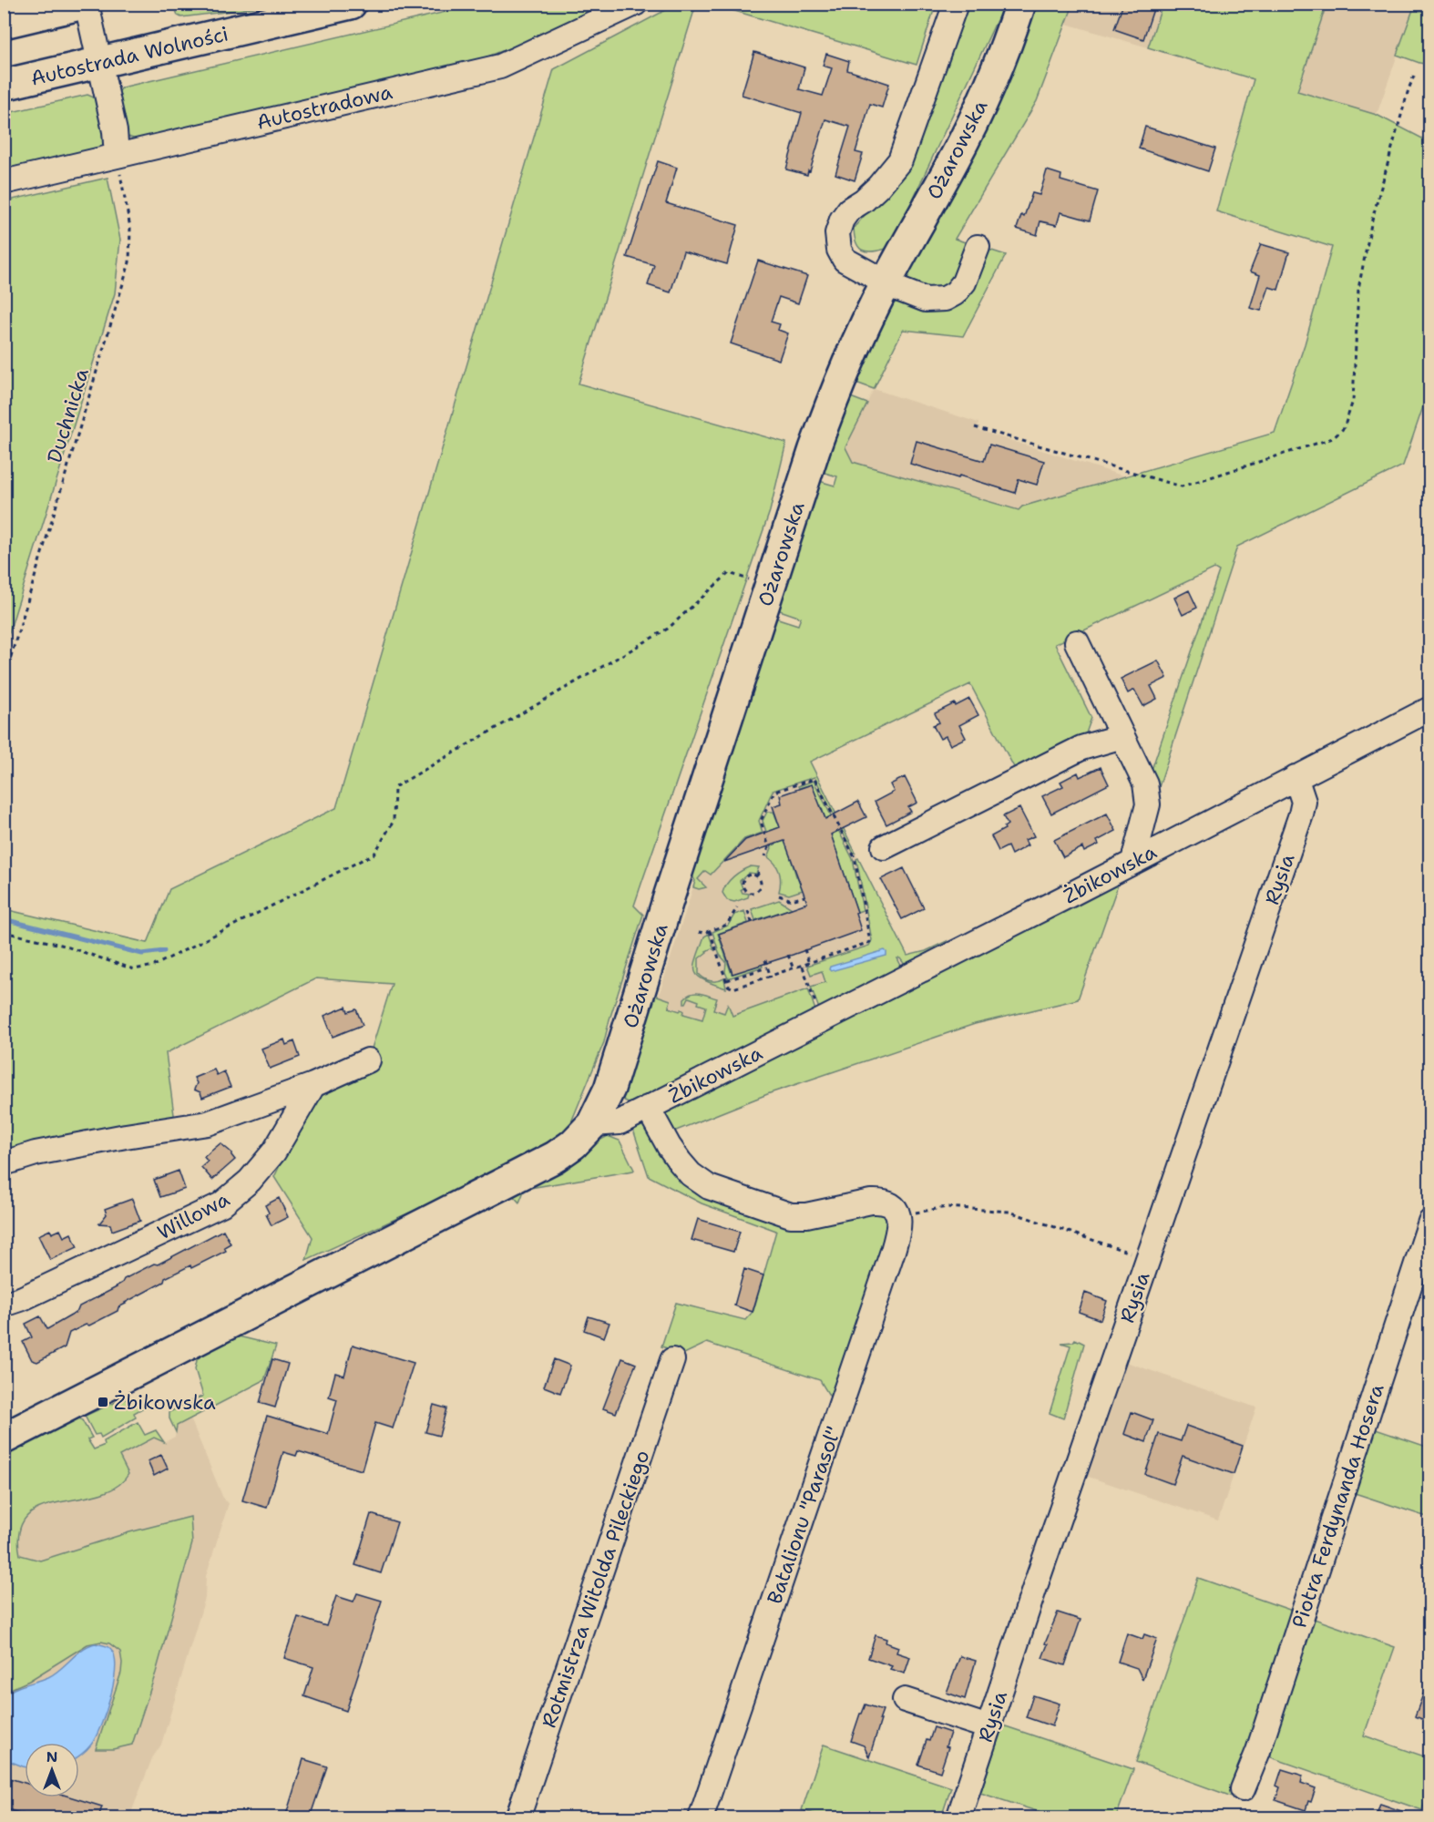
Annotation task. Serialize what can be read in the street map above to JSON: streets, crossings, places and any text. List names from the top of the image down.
{
  "streets": {
    "main road": ["Autostrada Wolności", "Ożarowska"],
    "street": [
      "Autostradowa",
      "Żbikowska",
      "Rysia",
      "Willowa",
      "Piotra Ferdynanda Hosera",
      "Batalionu \"Parasol\"",
      "Rotmistrza Witolda Pileckiego"
    ],
    "path": ["Duchnicka"]
  },
  "crossings": [
    ["Autostradowa", "Duchnicka"],
    ["Ożarowska", "Żbikowska"],
    ["Żbikowska", "Rysia"]
  ],
  "places": {
    "transit": ["Żbikowska"]
  },
  "north": "top"
}
